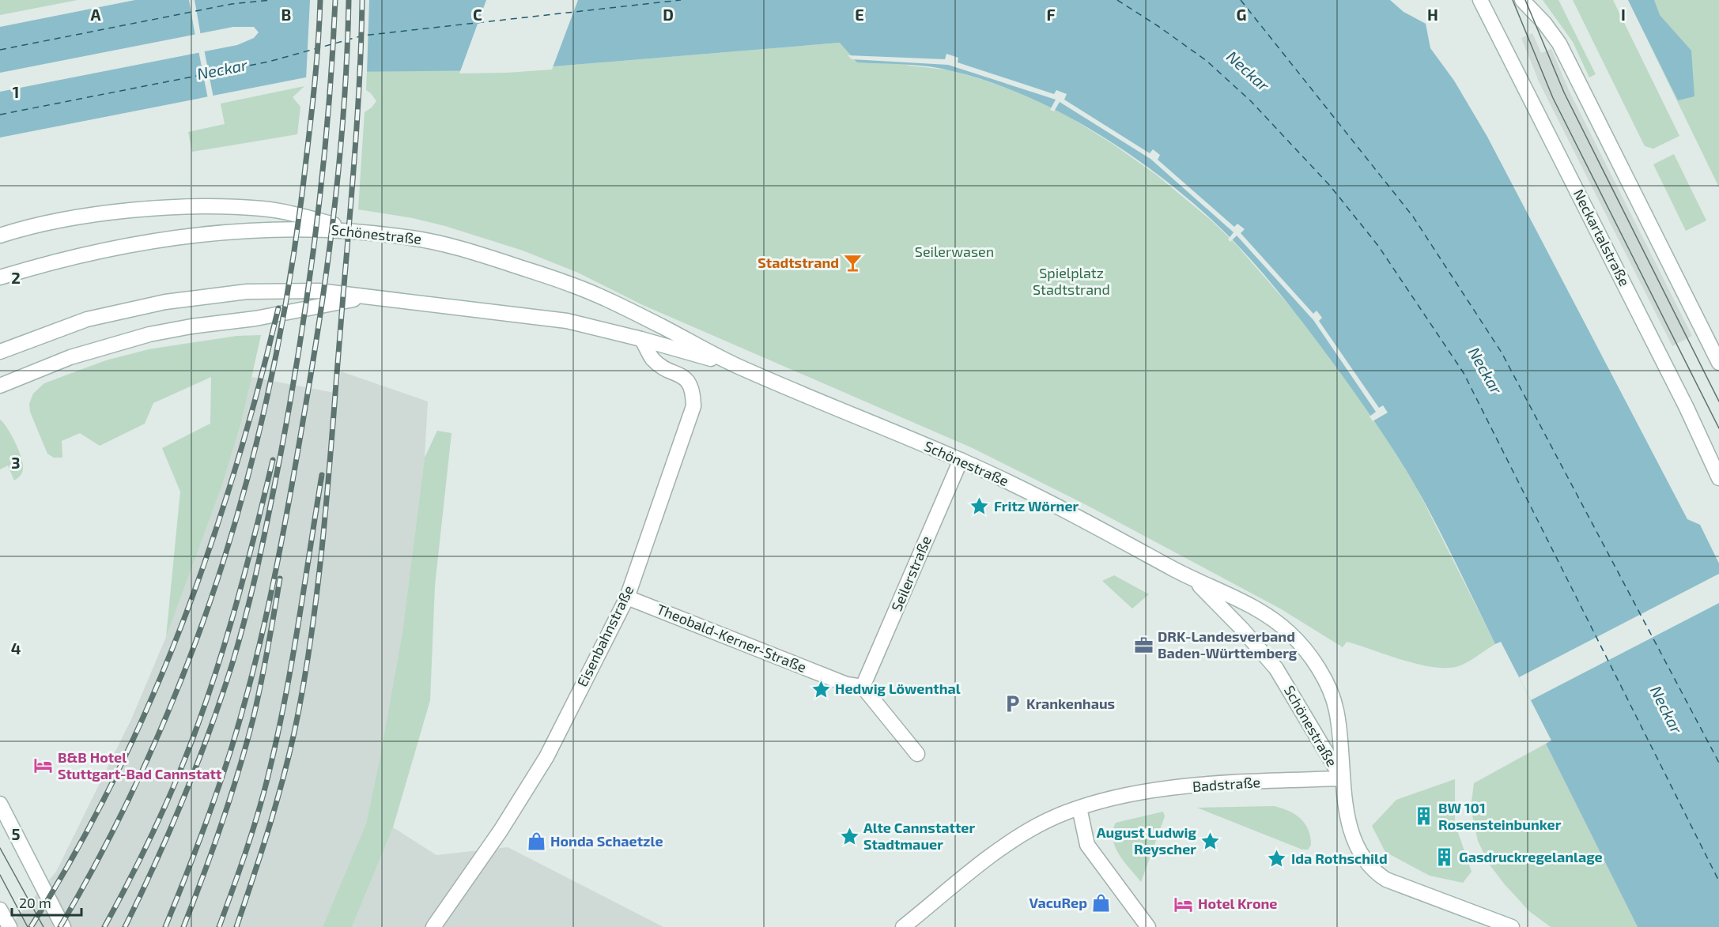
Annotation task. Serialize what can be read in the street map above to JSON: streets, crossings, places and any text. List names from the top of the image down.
{
  "streets": {
    "main road": [
      "Schönestraße",
      "Neckartalstraße",
      "Seilerstraße",
      "Eisenbahnstraße",
      "Theobald-Kerner-Straße",
      "Badstraße"
    ]
  },
  "crossings": [
    ["Schönestraße", "Seilerstraße"],
    ["Schönestraße", "Eisenbahnstraße"],
    ["Schönestraße", "Badstraße"],
    ["Seilerstraße", "Theobald-Kerner-Straße"],
    ["Eisenbahnstraße", "Theobald-Kerner-Straße"]
  ],
  "water": ["Neckar"],
  "parks": ["Seilerwasen", "Spielplatz Stadtstrand"],
  "places": {
    "bar": ["Stadtstrand"],
    "place": [
      "Fritz Wörner",
      "Hedwig Löwenthal",
      "Alte Cannstatter Stadtmauer",
      "August Ludwig Reyscher",
      "Ida Rothschild"
    ],
    "office": ["DRK-Landesverband Baden-Württemberg"],
    "parking": ["Krankenhaus"],
    "hotel": ["B&B Hotel Stuttgart-Bad Cannstatt", "Hotel Krone"],
    "building": ["BW 101 Rosensteinbunker", "Gasdruckregelanlage"],
    "shop": ["Honda Schaetzle", "VacuRep"]
  },
  "scale_bar": "20 m",
  "grid": {
    "columns": [
      "A",
      "B",
      "C",
      "D",
      "E",
      "F",
      "G",
      "H",
      "I"
    ],
    "rows": [
      "1",
      "2",
      "3",
      "4",
      "5"
    ]
  }
}
